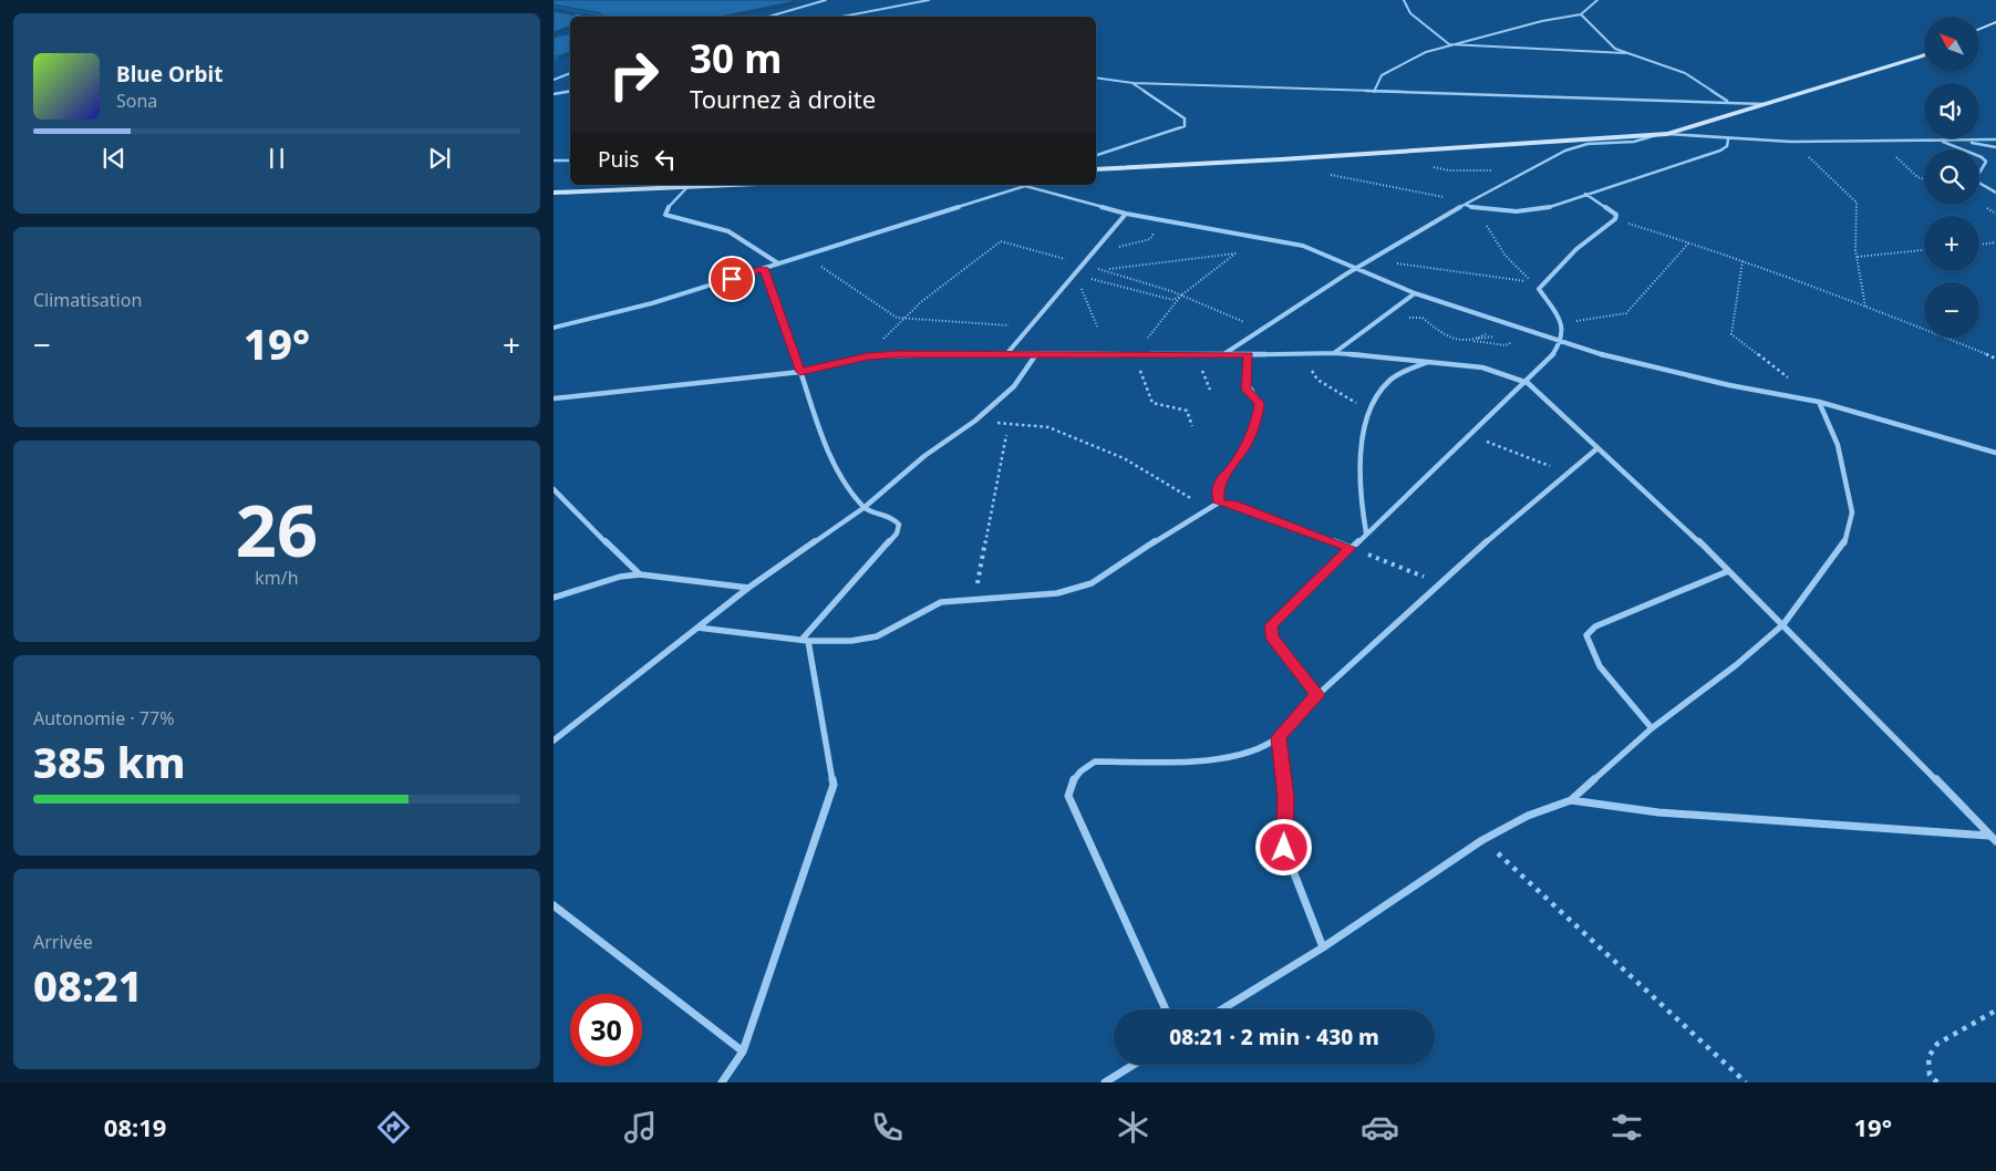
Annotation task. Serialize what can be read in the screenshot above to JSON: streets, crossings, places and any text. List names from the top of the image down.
{
  "north": "top left",
  "page": {
    "map_buttons": ["+", "−"],
    "turn": ["30 m", "Tournez à droite"],
    "song": ["Blue Orbit", "Sona"],
    "then": "Puis",
    "tile": [
      "Climatisation",
      ["26", "km/h"],
      ["Autonomie · 77%", "385 km"],
      ["Arrivée", "08:21"]
    ],
    "heat": ["−", "19°", "+"],
    "limit": "30",
    "trip": "08:21 · 2 min · 430 m",
    "tabs": ["08:19", "19°"]
  }
}
